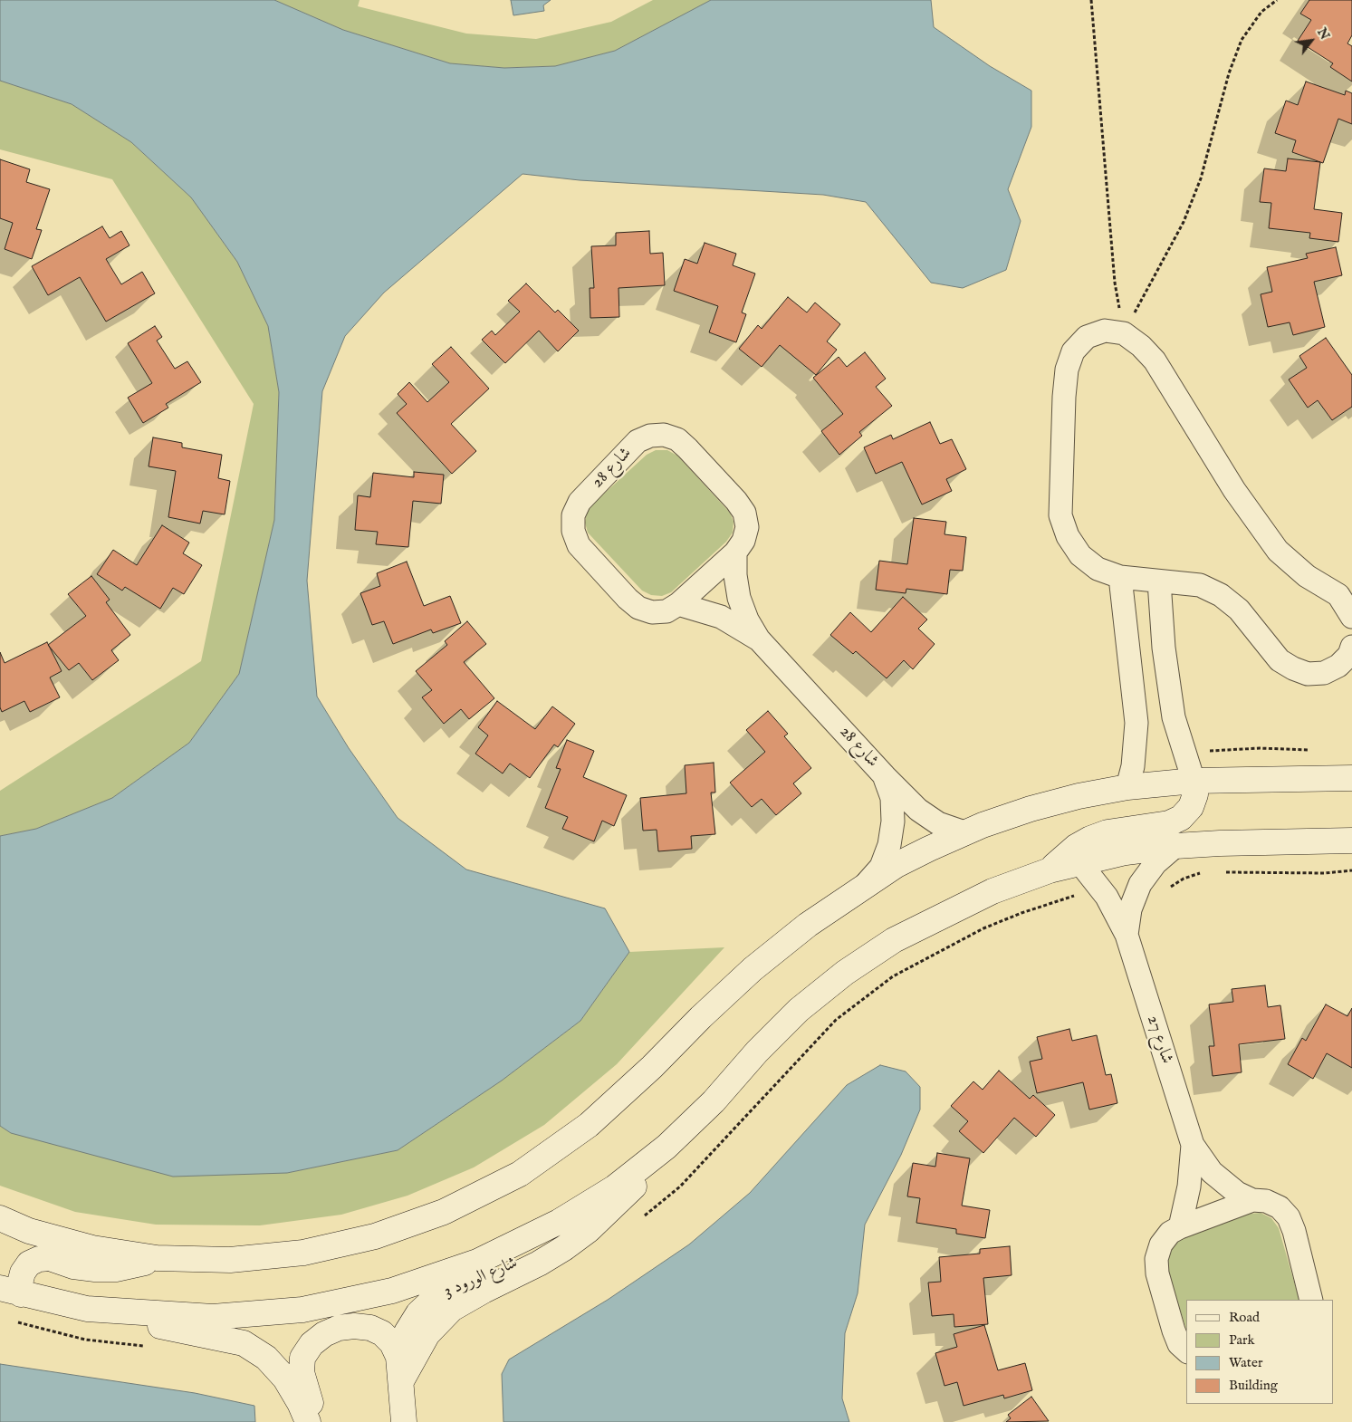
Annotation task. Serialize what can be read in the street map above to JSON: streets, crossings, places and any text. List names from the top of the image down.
{
  "streets": {
    "street": ["شارع 28", "شارع 27", "شارع الورود 3"]
  },
  "legend": [
    "Road",
    "Park",
    "Water",
    "Building"
  ],
  "north": "top right"
}
